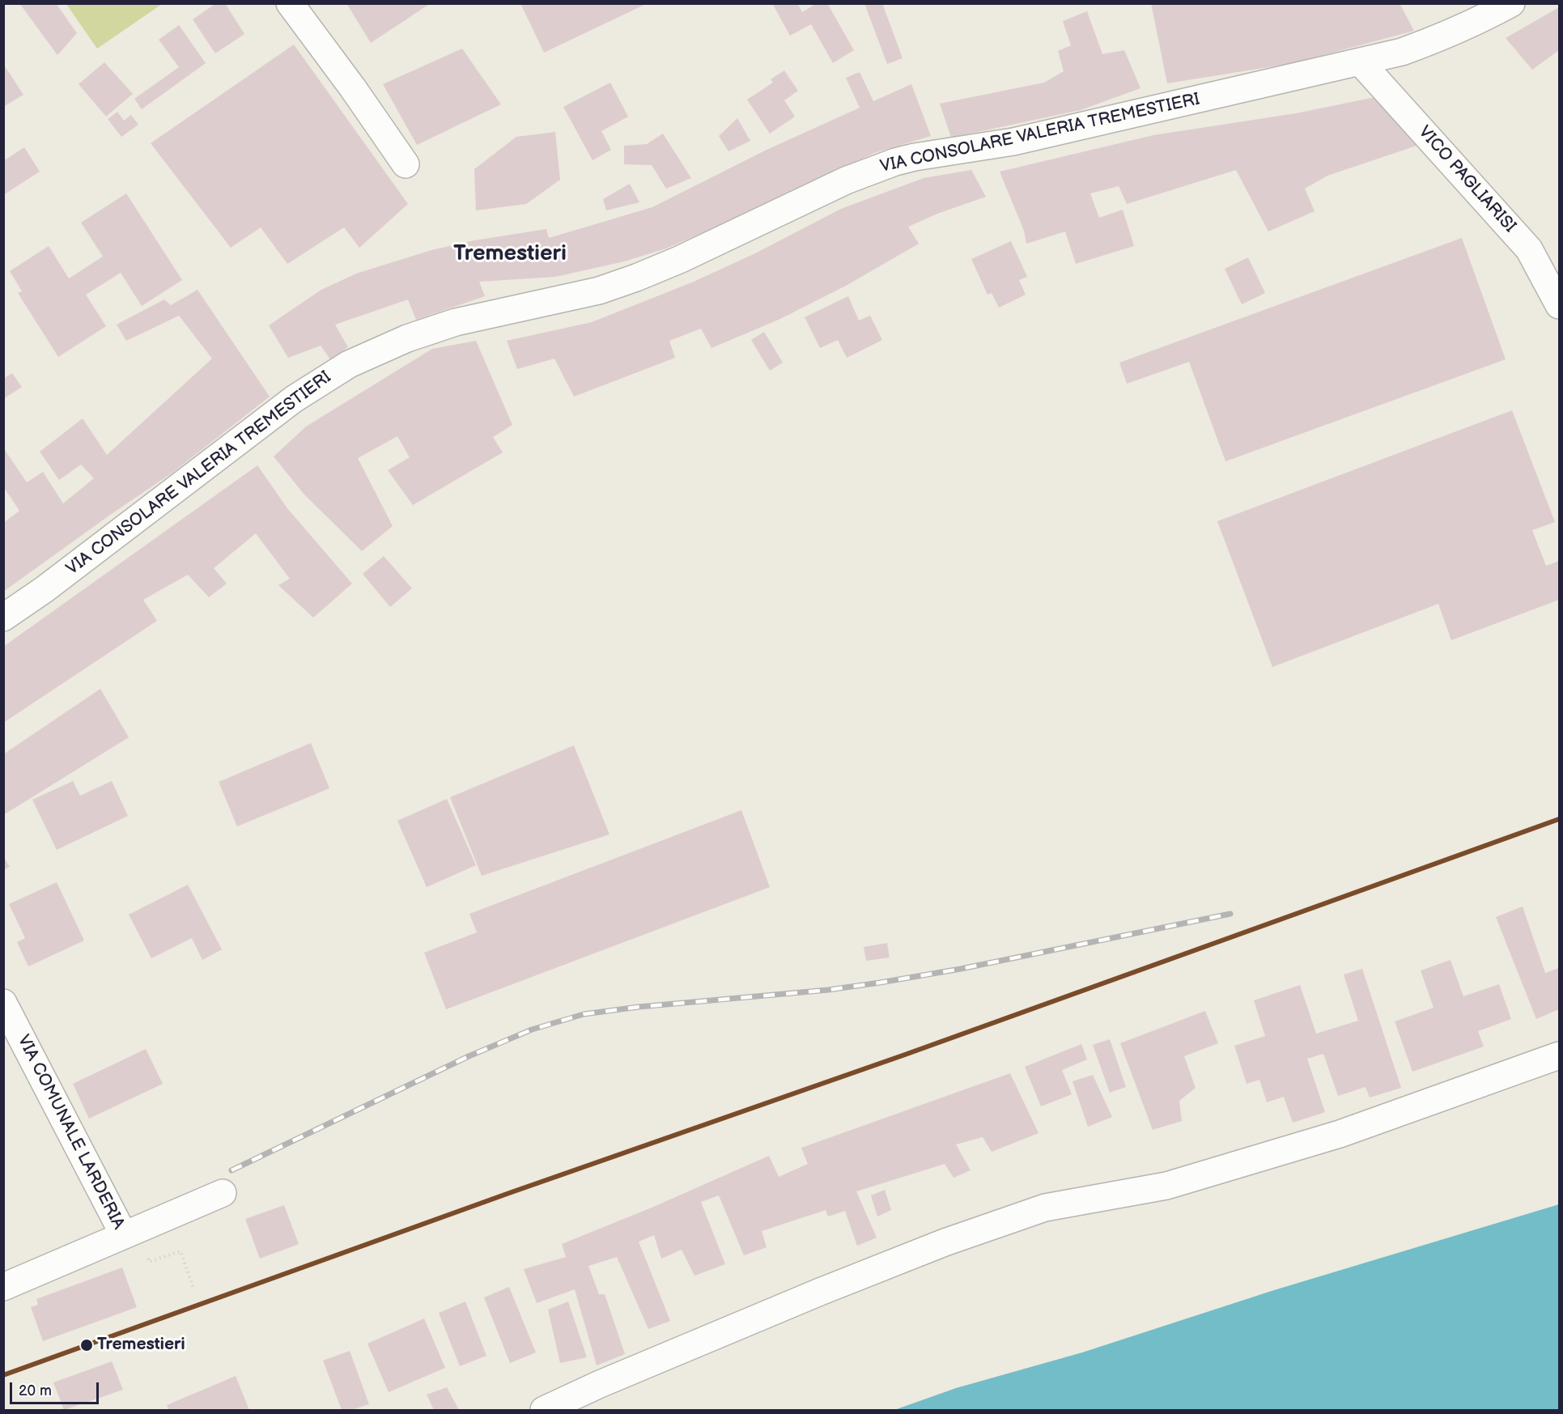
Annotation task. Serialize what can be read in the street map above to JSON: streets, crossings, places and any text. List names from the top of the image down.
{
  "streets": {
    "street": ["VIA CONSOLARE VALERIA TREMESTIERI", "VICO PAGLIARISI", "VIA COMUNALE LARDERIA"]
  },
  "crossings": [
    ["VIA CONSOLARE VALERIA TREMESTIERI", "VICO PAGLIARISI"]
  ],
  "districts": ["Tremestieri"],
  "places": ["Tremestieri"],
  "scale_bar": "20 m"
}
